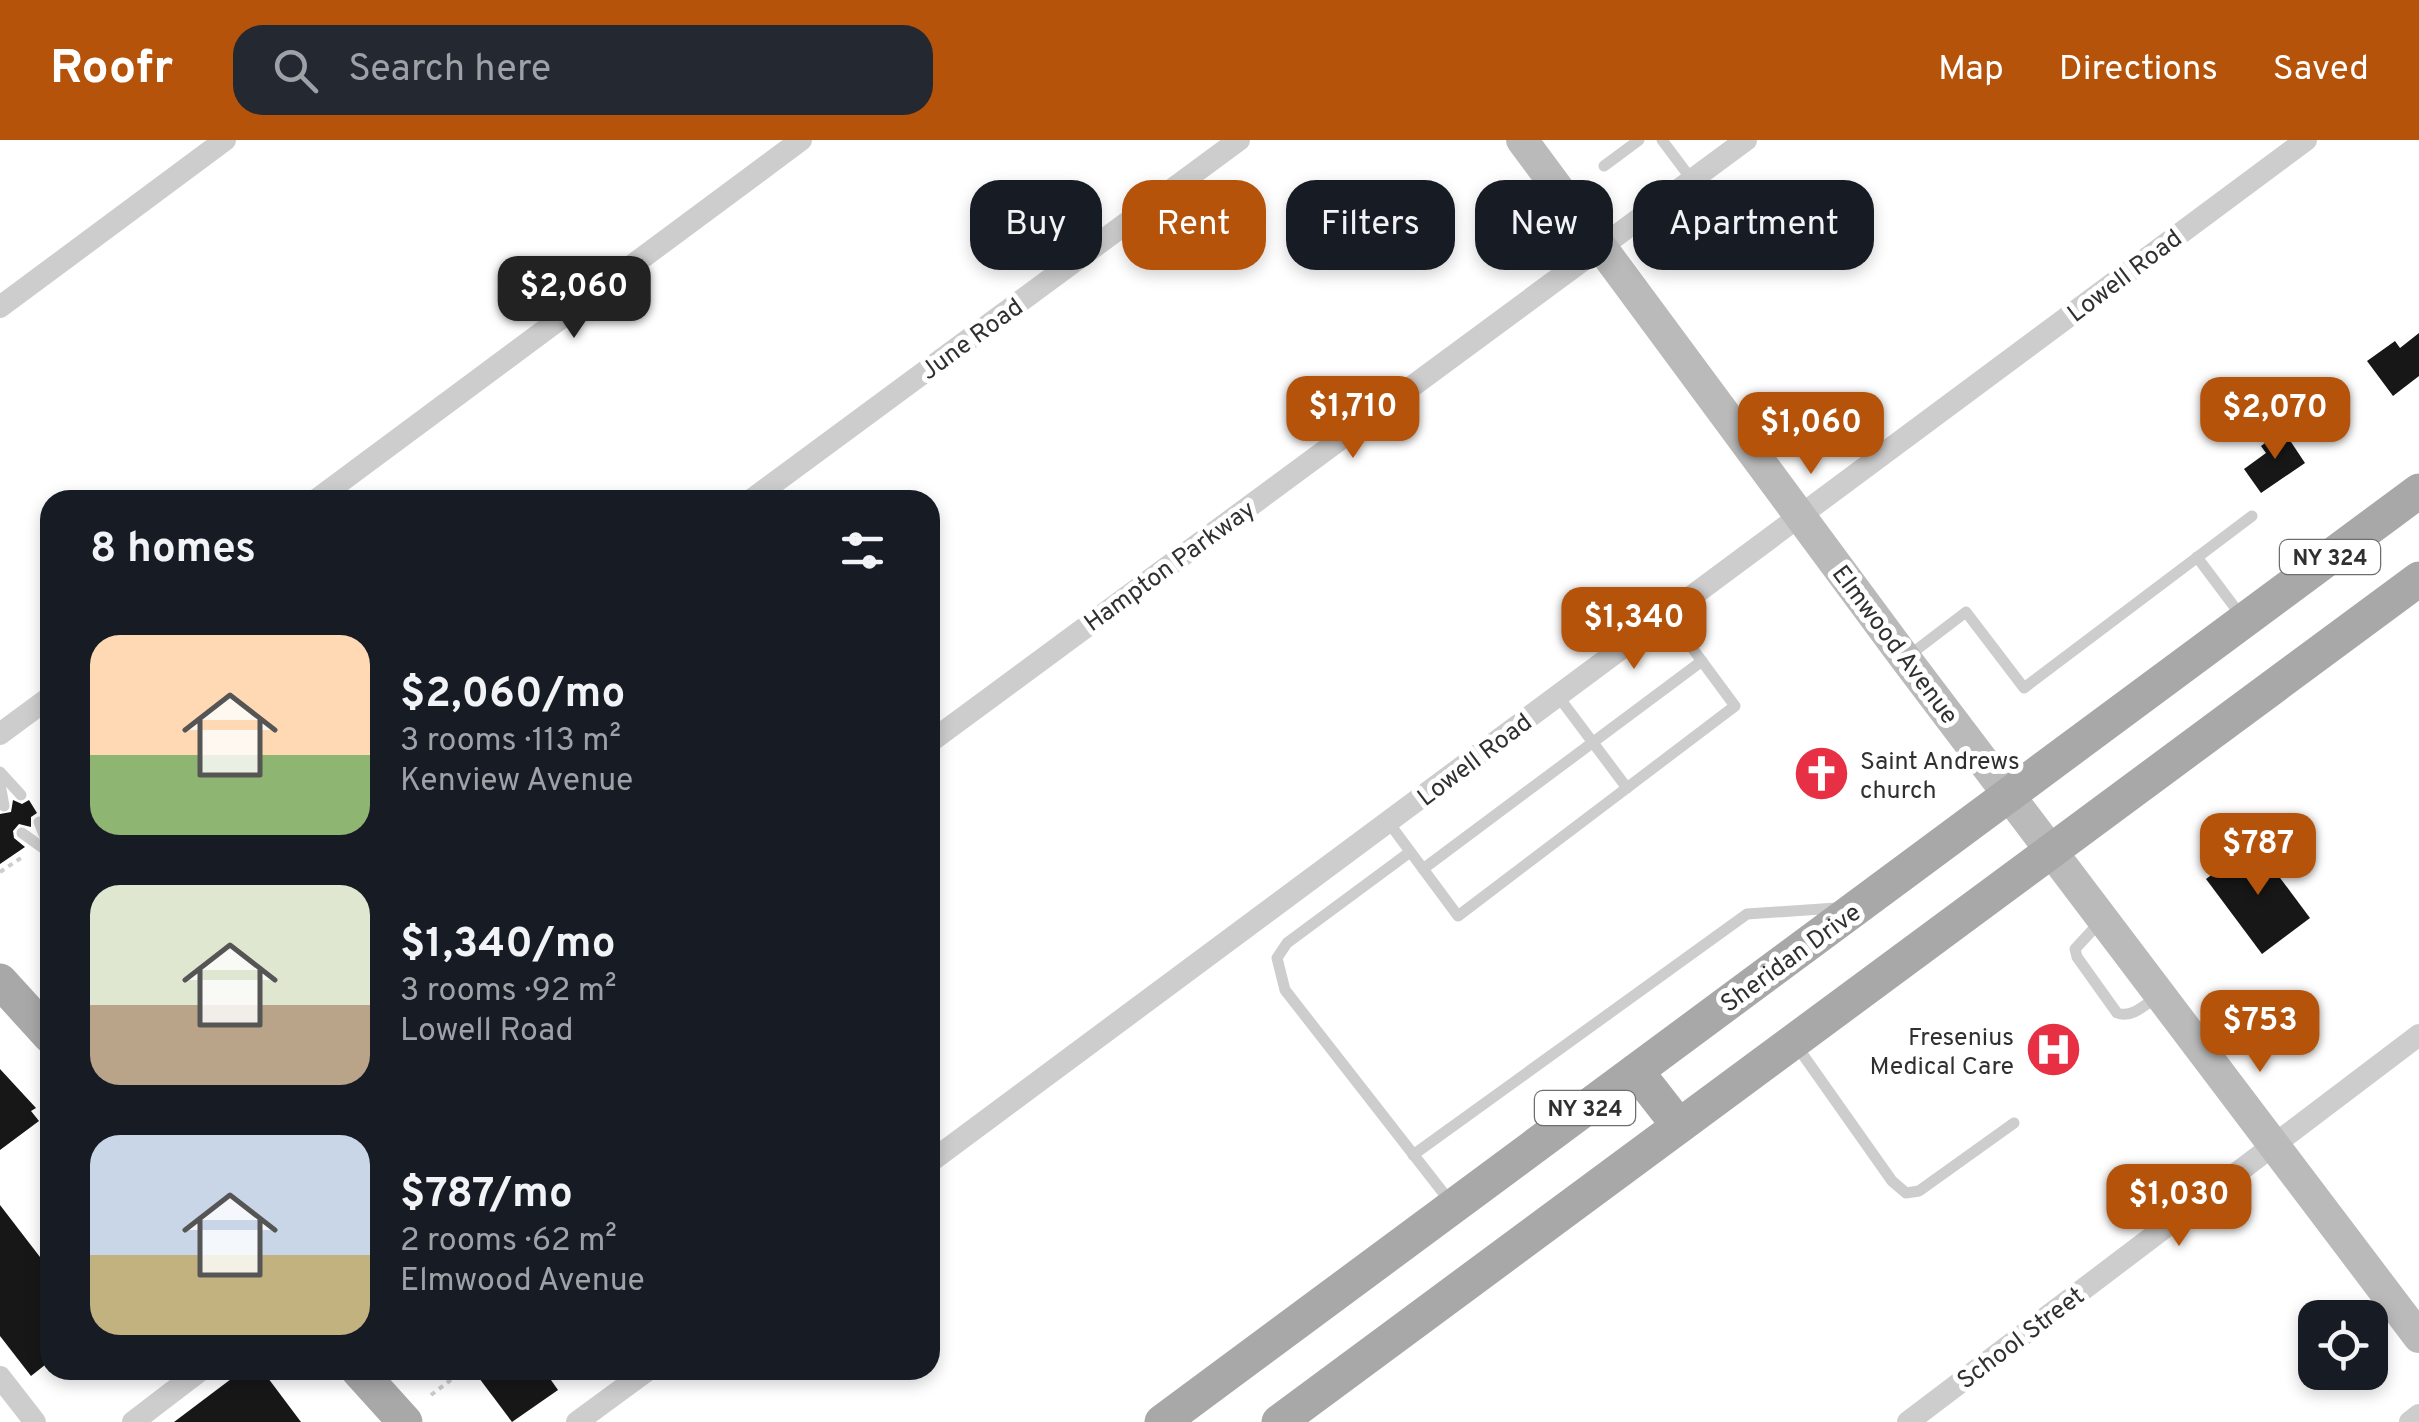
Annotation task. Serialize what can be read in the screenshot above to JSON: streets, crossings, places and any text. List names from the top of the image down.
{
  "streets": {
    "main road": ["NY 324", "Sheridan Drive"],
    "street": [
      "Lowell Road",
      "June Road",
      "Hampton Parkway",
      "Elmwood Avenue",
      "School Street"
    ]
  },
  "crossings": [
    ["Lowell Road", "Elmwood Avenue"],
    ["NY 324", "Elmwood Avenue"],
    ["Elmwood Avenue", "Sheridan Drive"],
    ["Elmwood Avenue", "School Street"]
  ],
  "places": {
    "church": ["Saint Andrews church"],
    "hospital": ["Fresenius Medical Care"]
  },
  "page": {
    "header": "Roofr",
    "search": "Search here",
    "nav": ["Map", "Directions", "Saved"],
    "chip": [
      "Buy",
      "Rent",
      "Filters",
      "New",
      "Apartment"
    ],
    "price": [
      "$2,060",
      "$1,710",
      "$2,070",
      "$1,060",
      "$1,340",
      "$787",
      "$753",
      "$1,030"
    ],
    "heading": "8 homes",
    "list": [
      {
        "name": "$2,060/mo",
        "note": "3 rooms · 113 m² · Kenview Avenue"
      },
      {
        "name": "$1,340/mo",
        "note": "3 rooms · 92 m² · Lowell Road"
      },
      {
        "name": "$787/mo",
        "note": "2 rooms · 62 m² · Elmwood Avenue"
      }
    ]
  }
}
